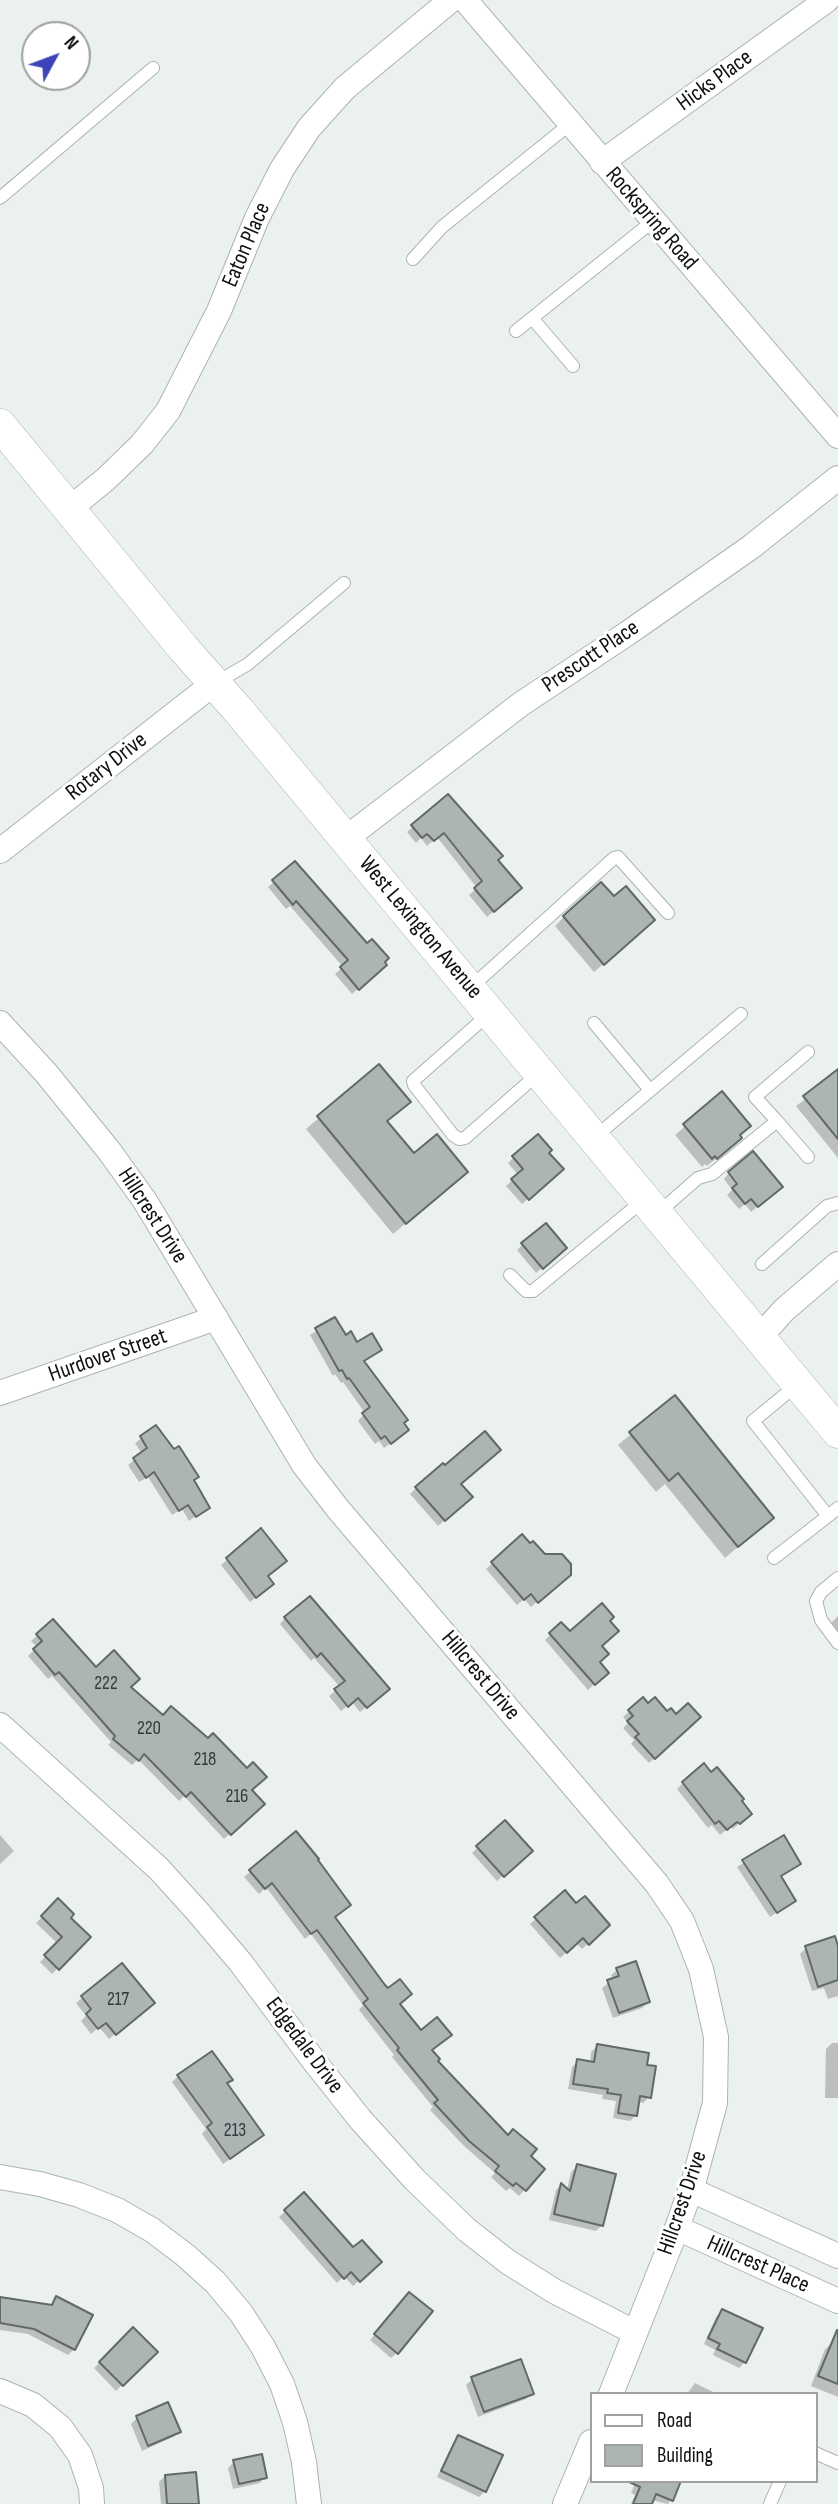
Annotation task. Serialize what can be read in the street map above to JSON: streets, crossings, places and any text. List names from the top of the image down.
{
  "streets": {
    "street": [
      "Hicks Place",
      "Rockspring Road",
      "Eaton Place",
      "Prescott Place",
      "Rotary Drive",
      "West Lexington Avenue",
      "Hillcrest Drive",
      "Hurdover Street",
      "Edgedale Drive",
      "Hillcrest Place"
    ]
  },
  "crossings": [
    ["Hicks Place", "Rockspring Road"],
    ["Eaton Place", "West Lexington Avenue"],
    ["Prescott Place", "West Lexington Avenue"],
    ["Rotary Drive", "West Lexington Avenue"],
    ["Hillcrest Drive", "Hurdover Street"],
    ["Hillcrest Drive", "Edgedale Drive"],
    ["Hillcrest Drive", "Hillcrest Place"]
  ],
  "house_numbers": [
    "222",
    "220",
    "218",
    "216",
    "217",
    "213"
  ],
  "legend": ["Road", "Building"],
  "north": "top right"
}
